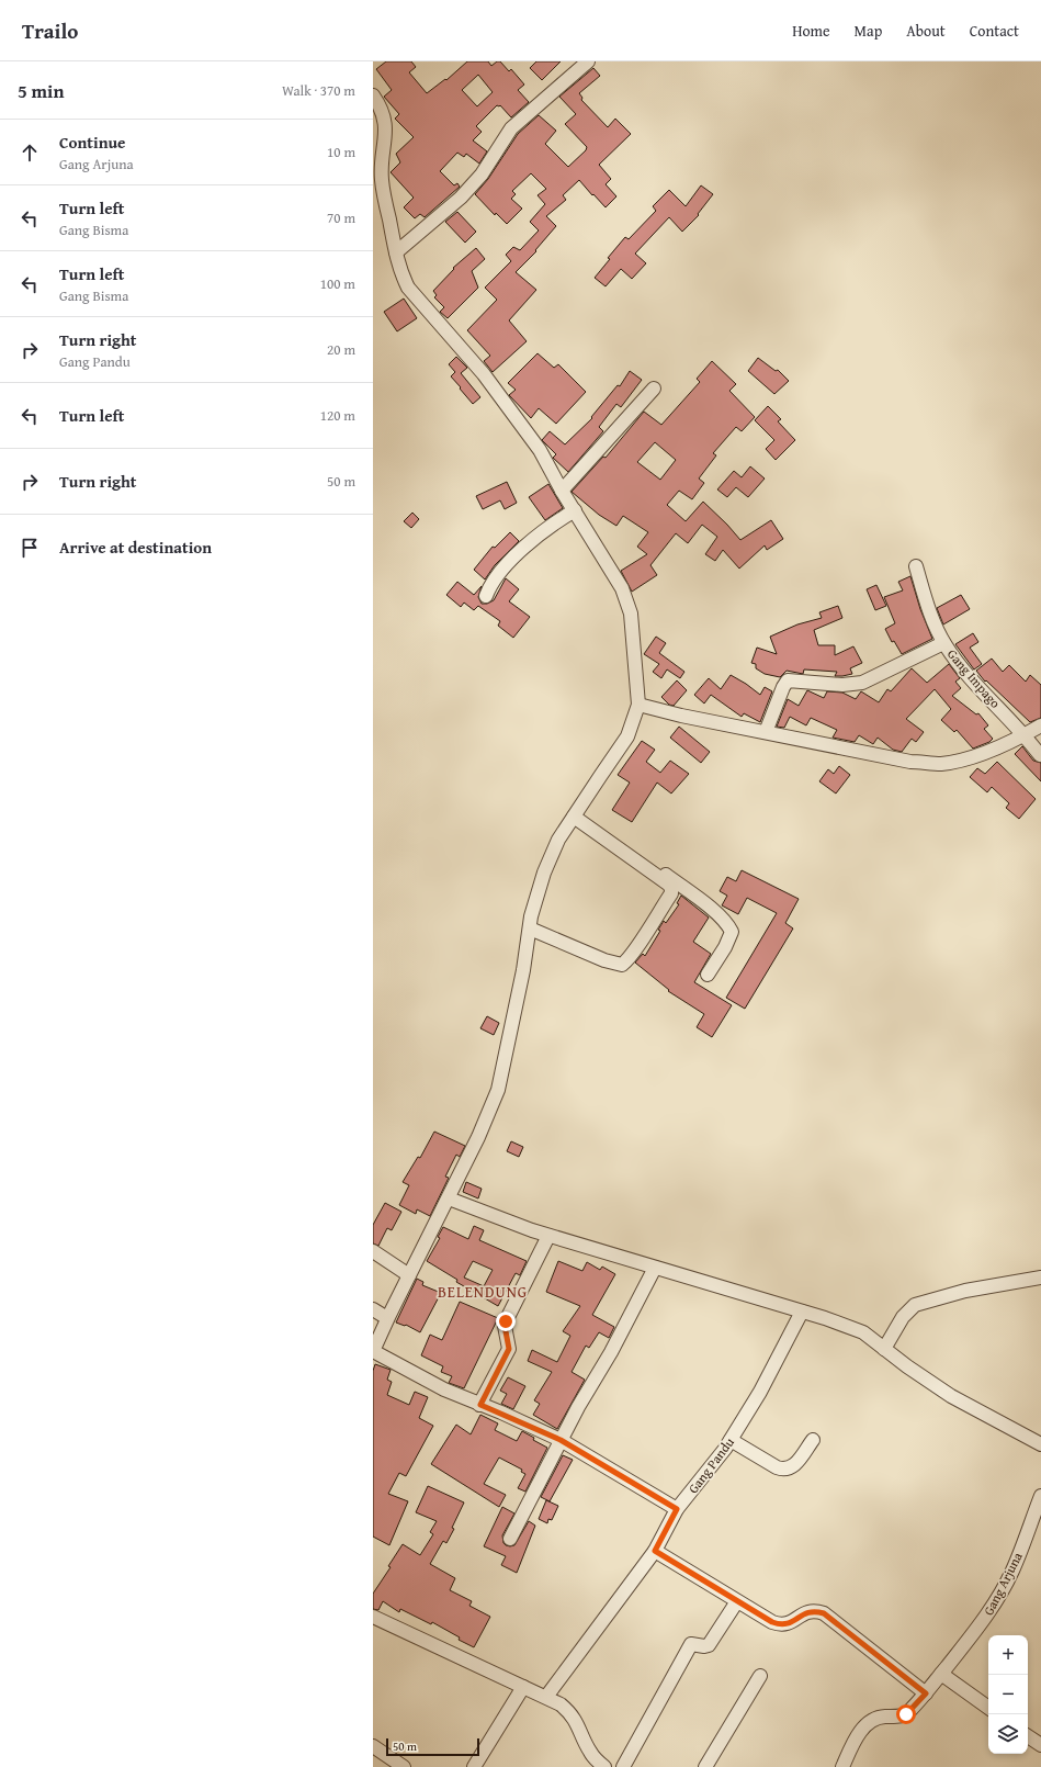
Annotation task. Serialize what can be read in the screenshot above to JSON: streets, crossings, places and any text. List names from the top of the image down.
{
  "streets": {
    "street": ["Gang Impago", "Gang Pandu", "Gang Arjuna"]
  },
  "districts": ["BELENDUNG"],
  "scale_bar": "50 m",
  "page": {
    "header": "Trailo",
    "nav": [
      "Home",
      "Map",
      "About",
      "Contact"
    ],
    "heading": ["5 min", "Walk · 370 m"],
    "list": [
      ["Continue", "Gang Arjuna", "10 m"],
      ["Turn left", "Gang Bisma", "70 m"],
      ["Turn left", "Gang Bisma", "100 m"],
      ["Turn right", "Gang Pandu", "20 m"],
      ["Turn left", "120 m"],
      ["Turn right", "50 m"],
      "Arrive at destination"
    ],
    "map_buttons": ["+", "−"],
    "scale": "50 m"
  }
}
